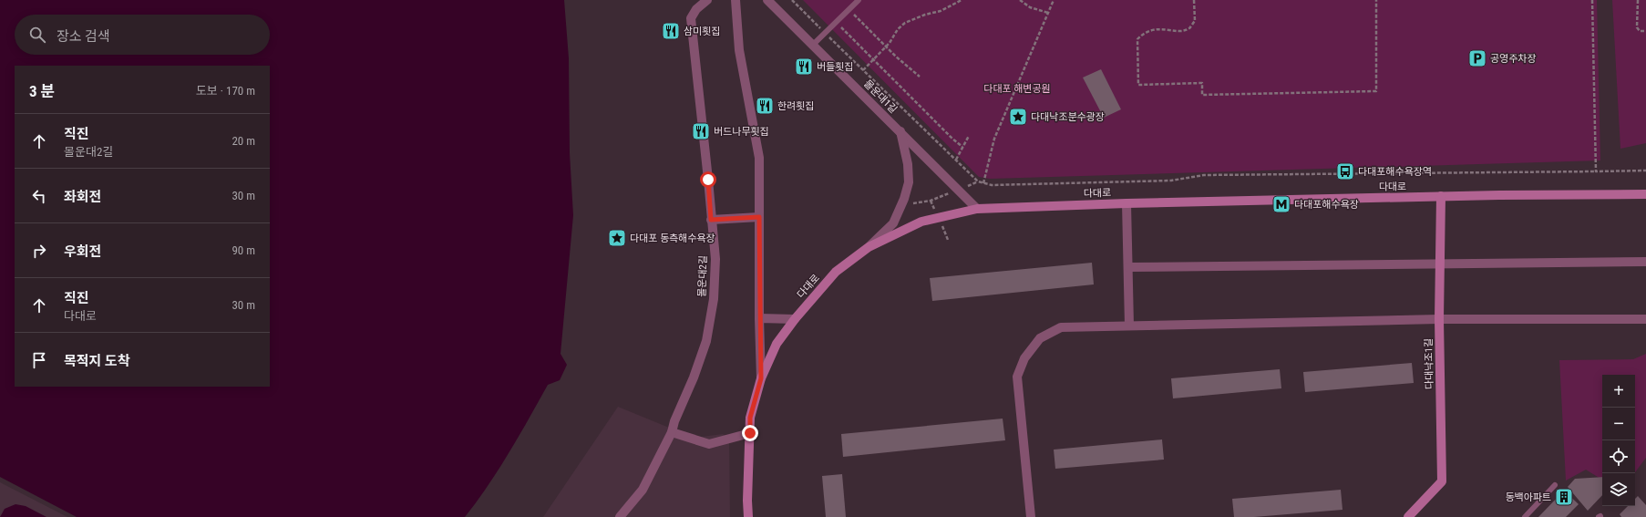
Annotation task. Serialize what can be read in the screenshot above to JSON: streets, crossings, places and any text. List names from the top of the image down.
{
  "streets": {
    "main road": ["다대로", "다대낙조1길"],
    "street": ["몰운대1길", "몰운대2길"]
  },
  "crossings": [
    ["몰운대1길", "다대로"],
    ["다대로", "다대낙조1길"]
  ],
  "parks": ["다대포 해변공원"],
  "places": {
    "restaurant": [
      "삼미횟집",
      "버들횟집",
      "한려횟집",
      "버드나무횟집"
    ],
    "parking": ["공영주차장"],
    "place": ["다대낙조분수광장", "다대포 동측해수욕장"],
    "bus stop": ["다대포해수욕장역"],
    "metro station": ["다대포해수욕장"],
    "building": ["동백아파트"]
  },
  "page": {
    "search": "장소 검색",
    "heading": ["3 분", "도보 · 170 m"],
    "list": [
      ["직진", "몰운대2길", "20 m"],
      ["좌회전", "30 m"],
      ["우회전", "90 m"],
      ["직진", "다대로", "30 m"],
      "목적지 도착"
    ],
    "map_buttons": ["+", "−"]
  }
}
